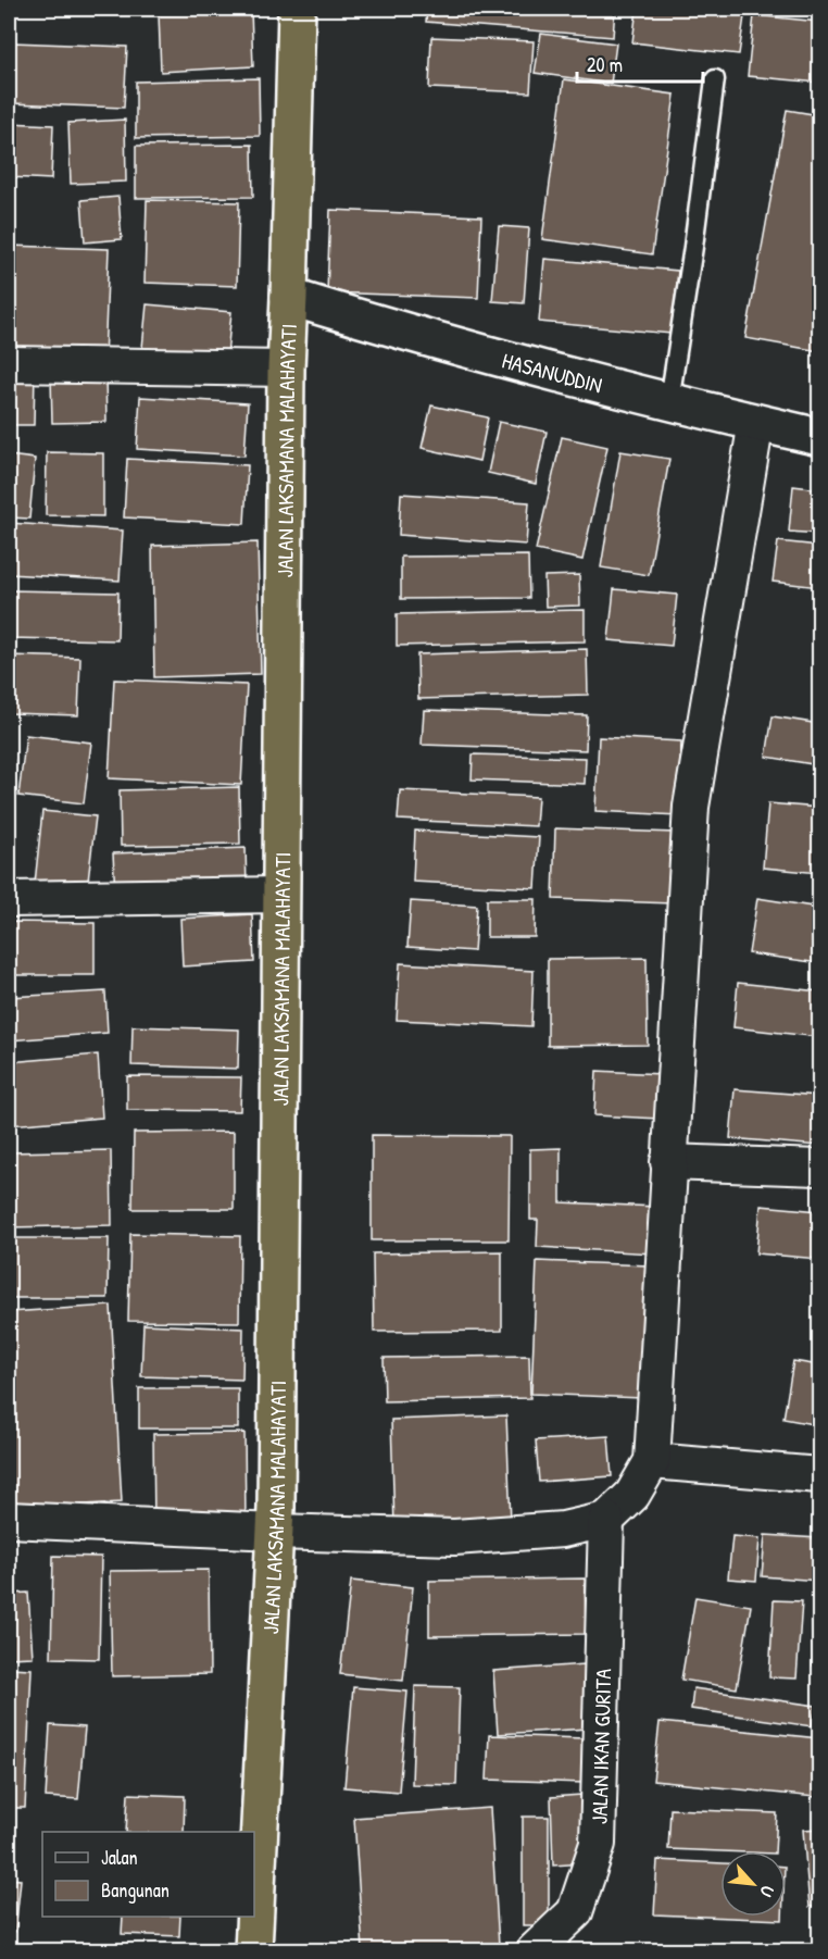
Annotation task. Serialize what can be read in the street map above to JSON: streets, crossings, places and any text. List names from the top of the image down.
{
  "streets": {
    "highway": ["JALAN LAKSAMANA MALAHAYATI"],
    "street": ["HASANUDDIN", "JALAN IKAN GURITA"]
  },
  "crossings": [
    ["HASANUDDIN", "JALAN LAKSAMANA MALAHAYATI"]
  ],
  "legend": ["Jalan", "Bangunan"],
  "scale_bar": "20 m",
  "north": "bottom right"
}
